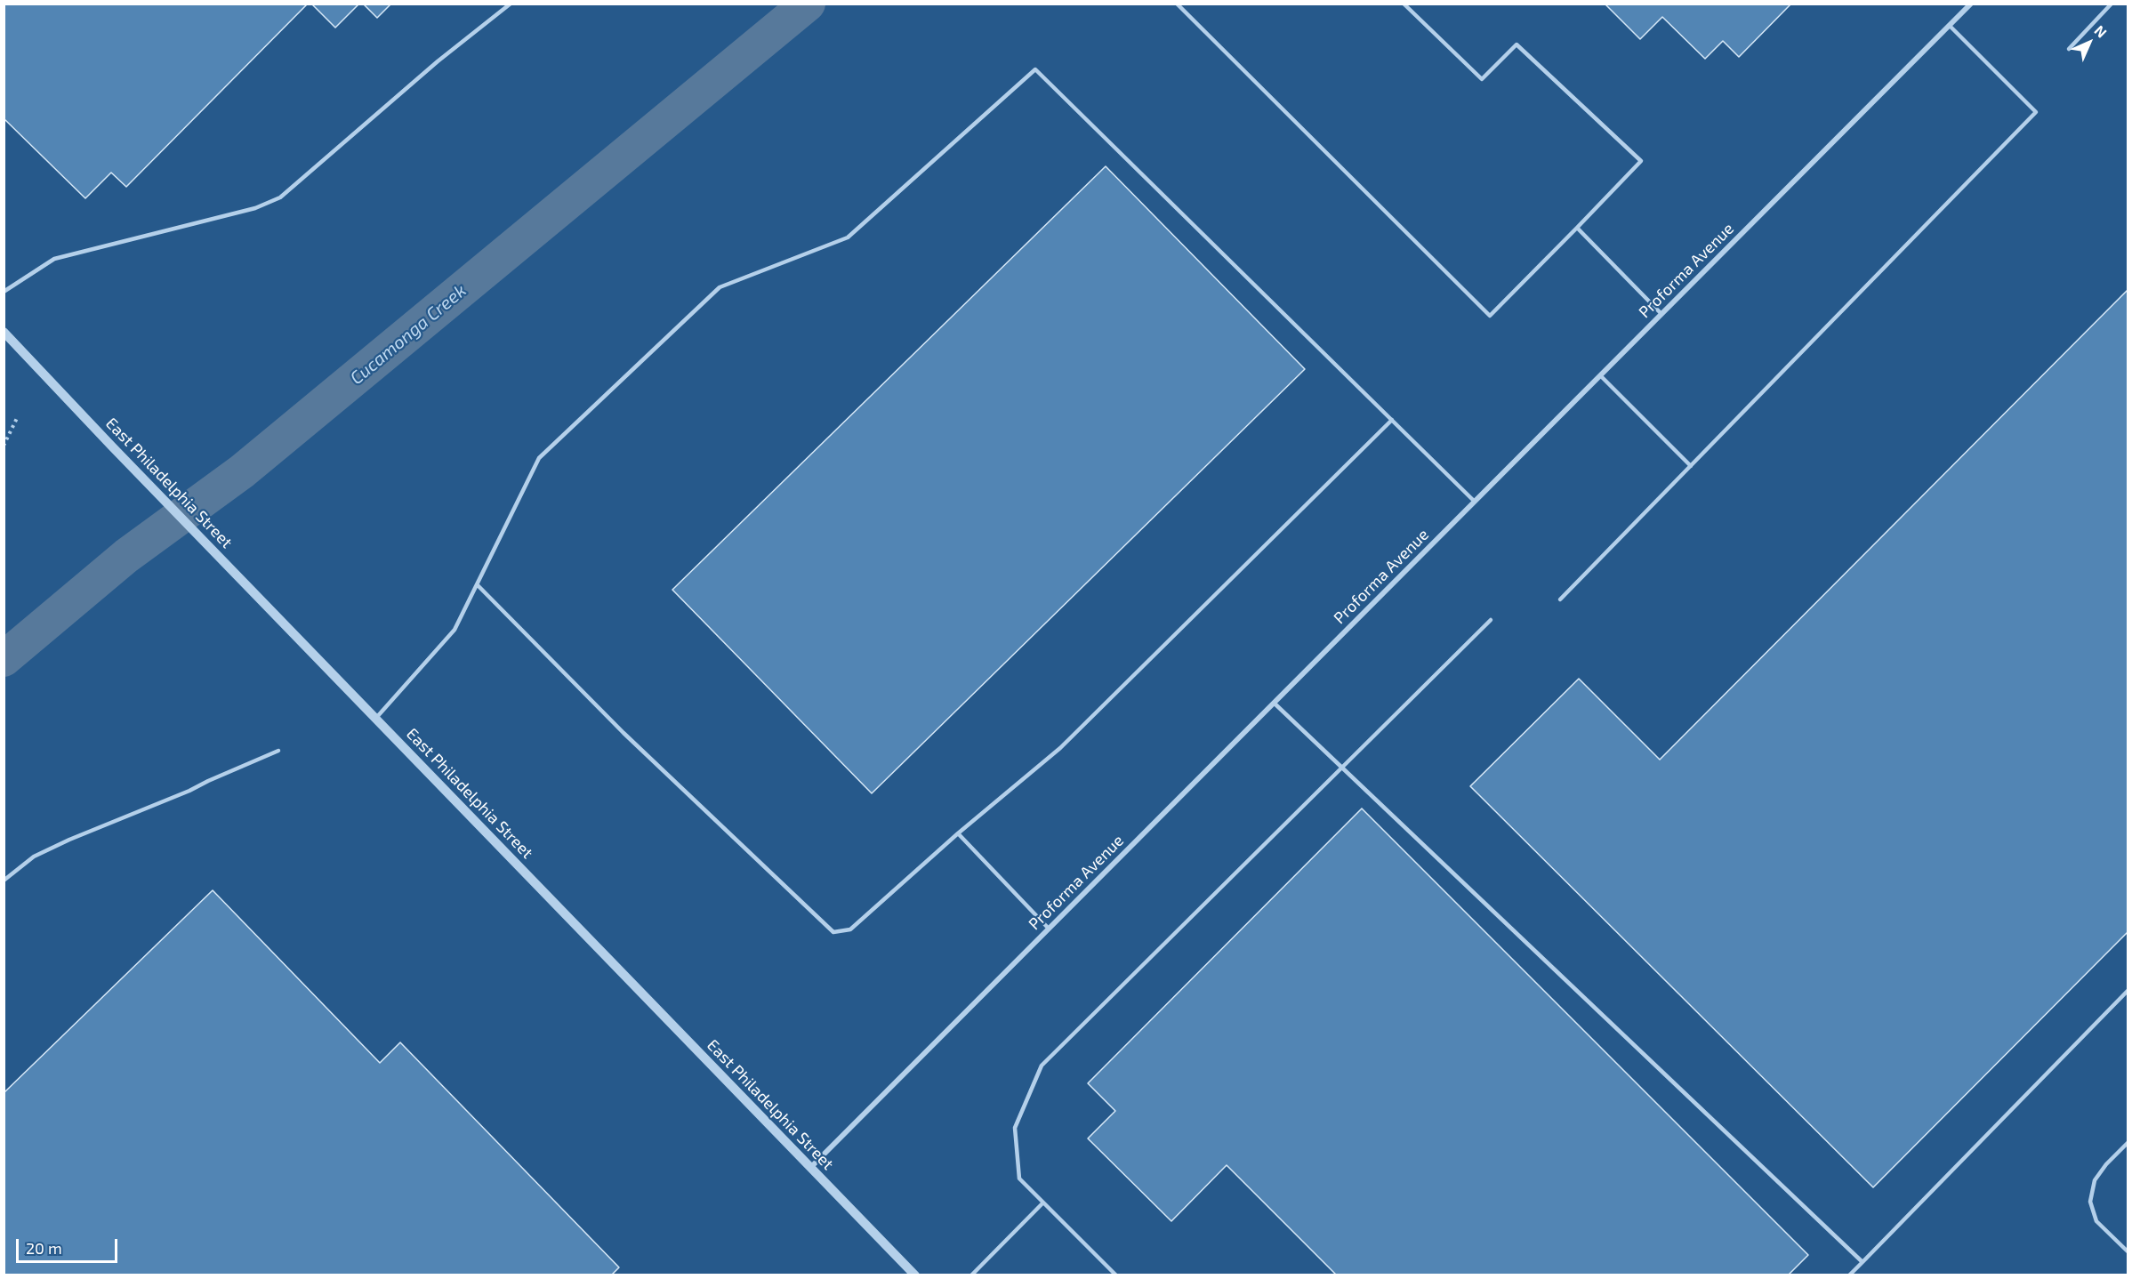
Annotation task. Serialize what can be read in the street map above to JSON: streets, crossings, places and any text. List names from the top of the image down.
{
  "streets": {
    "street": ["Proforma Avenue", "East Philadelphia Street"]
  },
  "crossings": [
    ["Proforma Avenue", "East Philadelphia Street"]
  ],
  "water": ["Cucamonga Creek"],
  "scale_bar": "20 m",
  "north": "top right"
}
